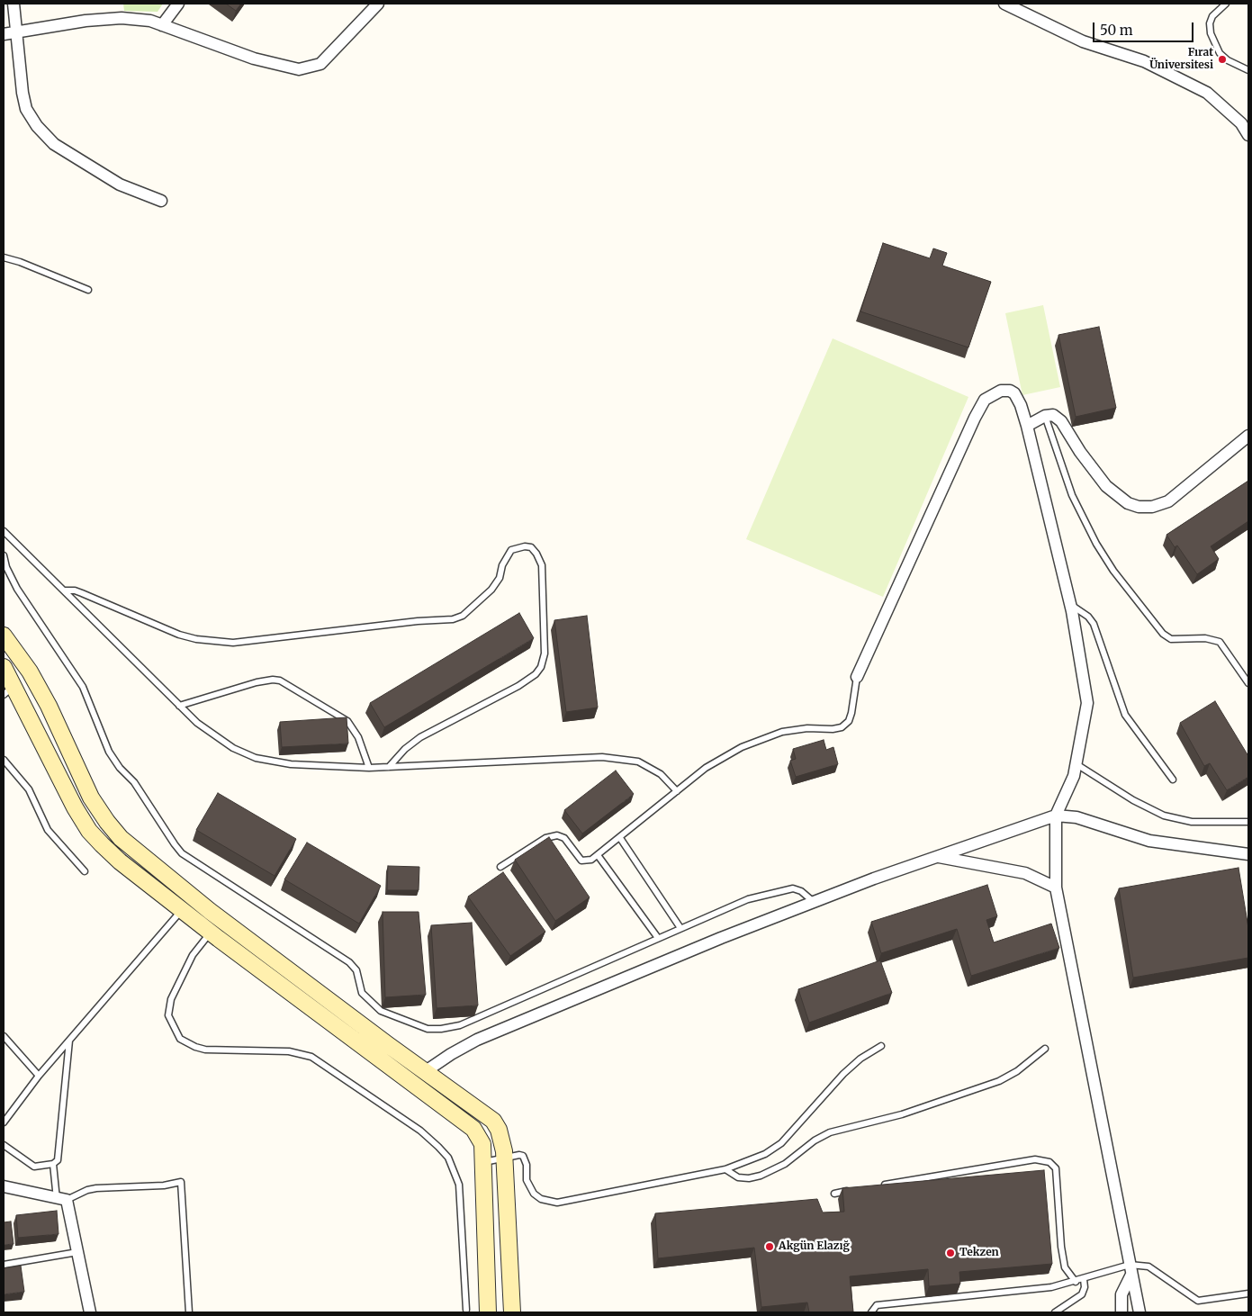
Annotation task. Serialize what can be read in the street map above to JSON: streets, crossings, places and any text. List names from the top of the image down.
{
  "places": ["Fırat Üniversitesi", "Akgün Elazığ", "Tekzen"],
  "scale_bar": "50 m"
}
